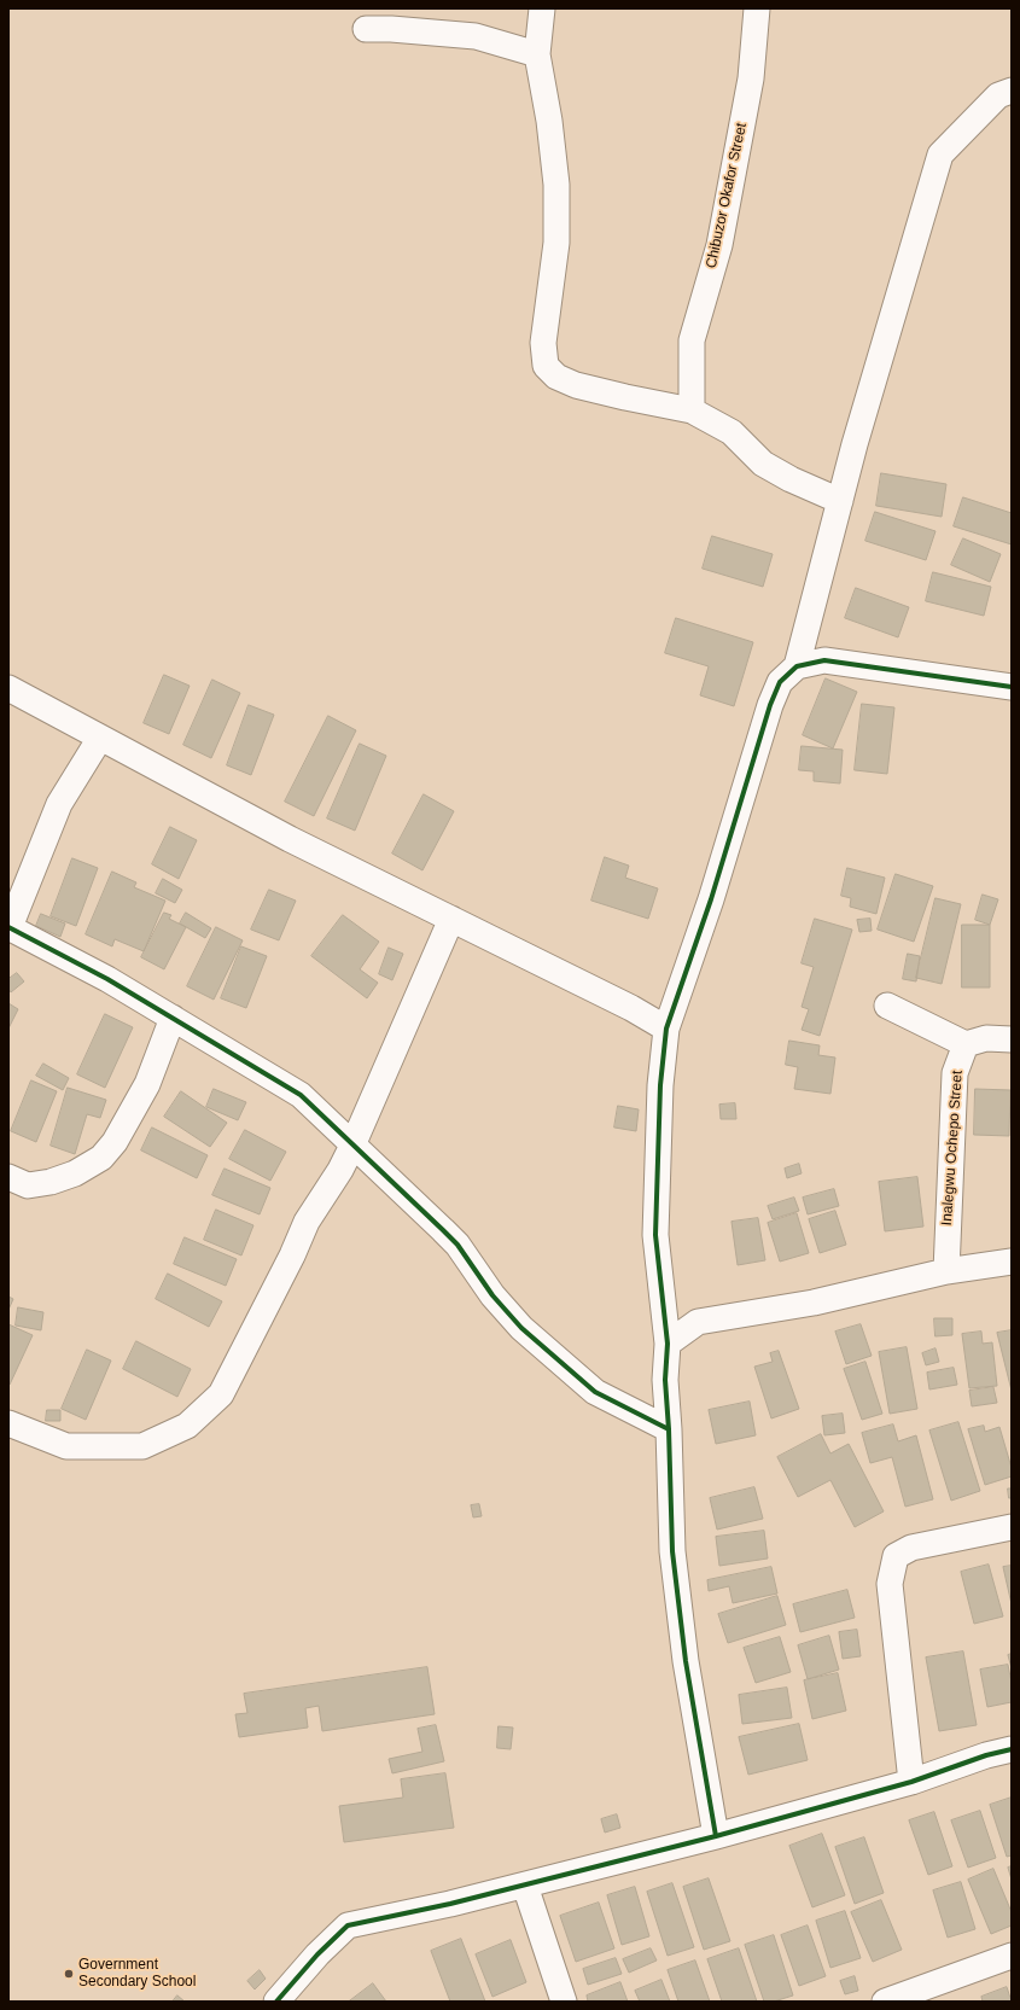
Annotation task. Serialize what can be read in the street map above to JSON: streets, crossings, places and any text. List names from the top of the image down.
{
  "streets": {
    "street": ["Chibuzor Okafor Street", "Inalegwu Ochepo Street"]
  },
  "places": ["Government Secondary School"]
}
